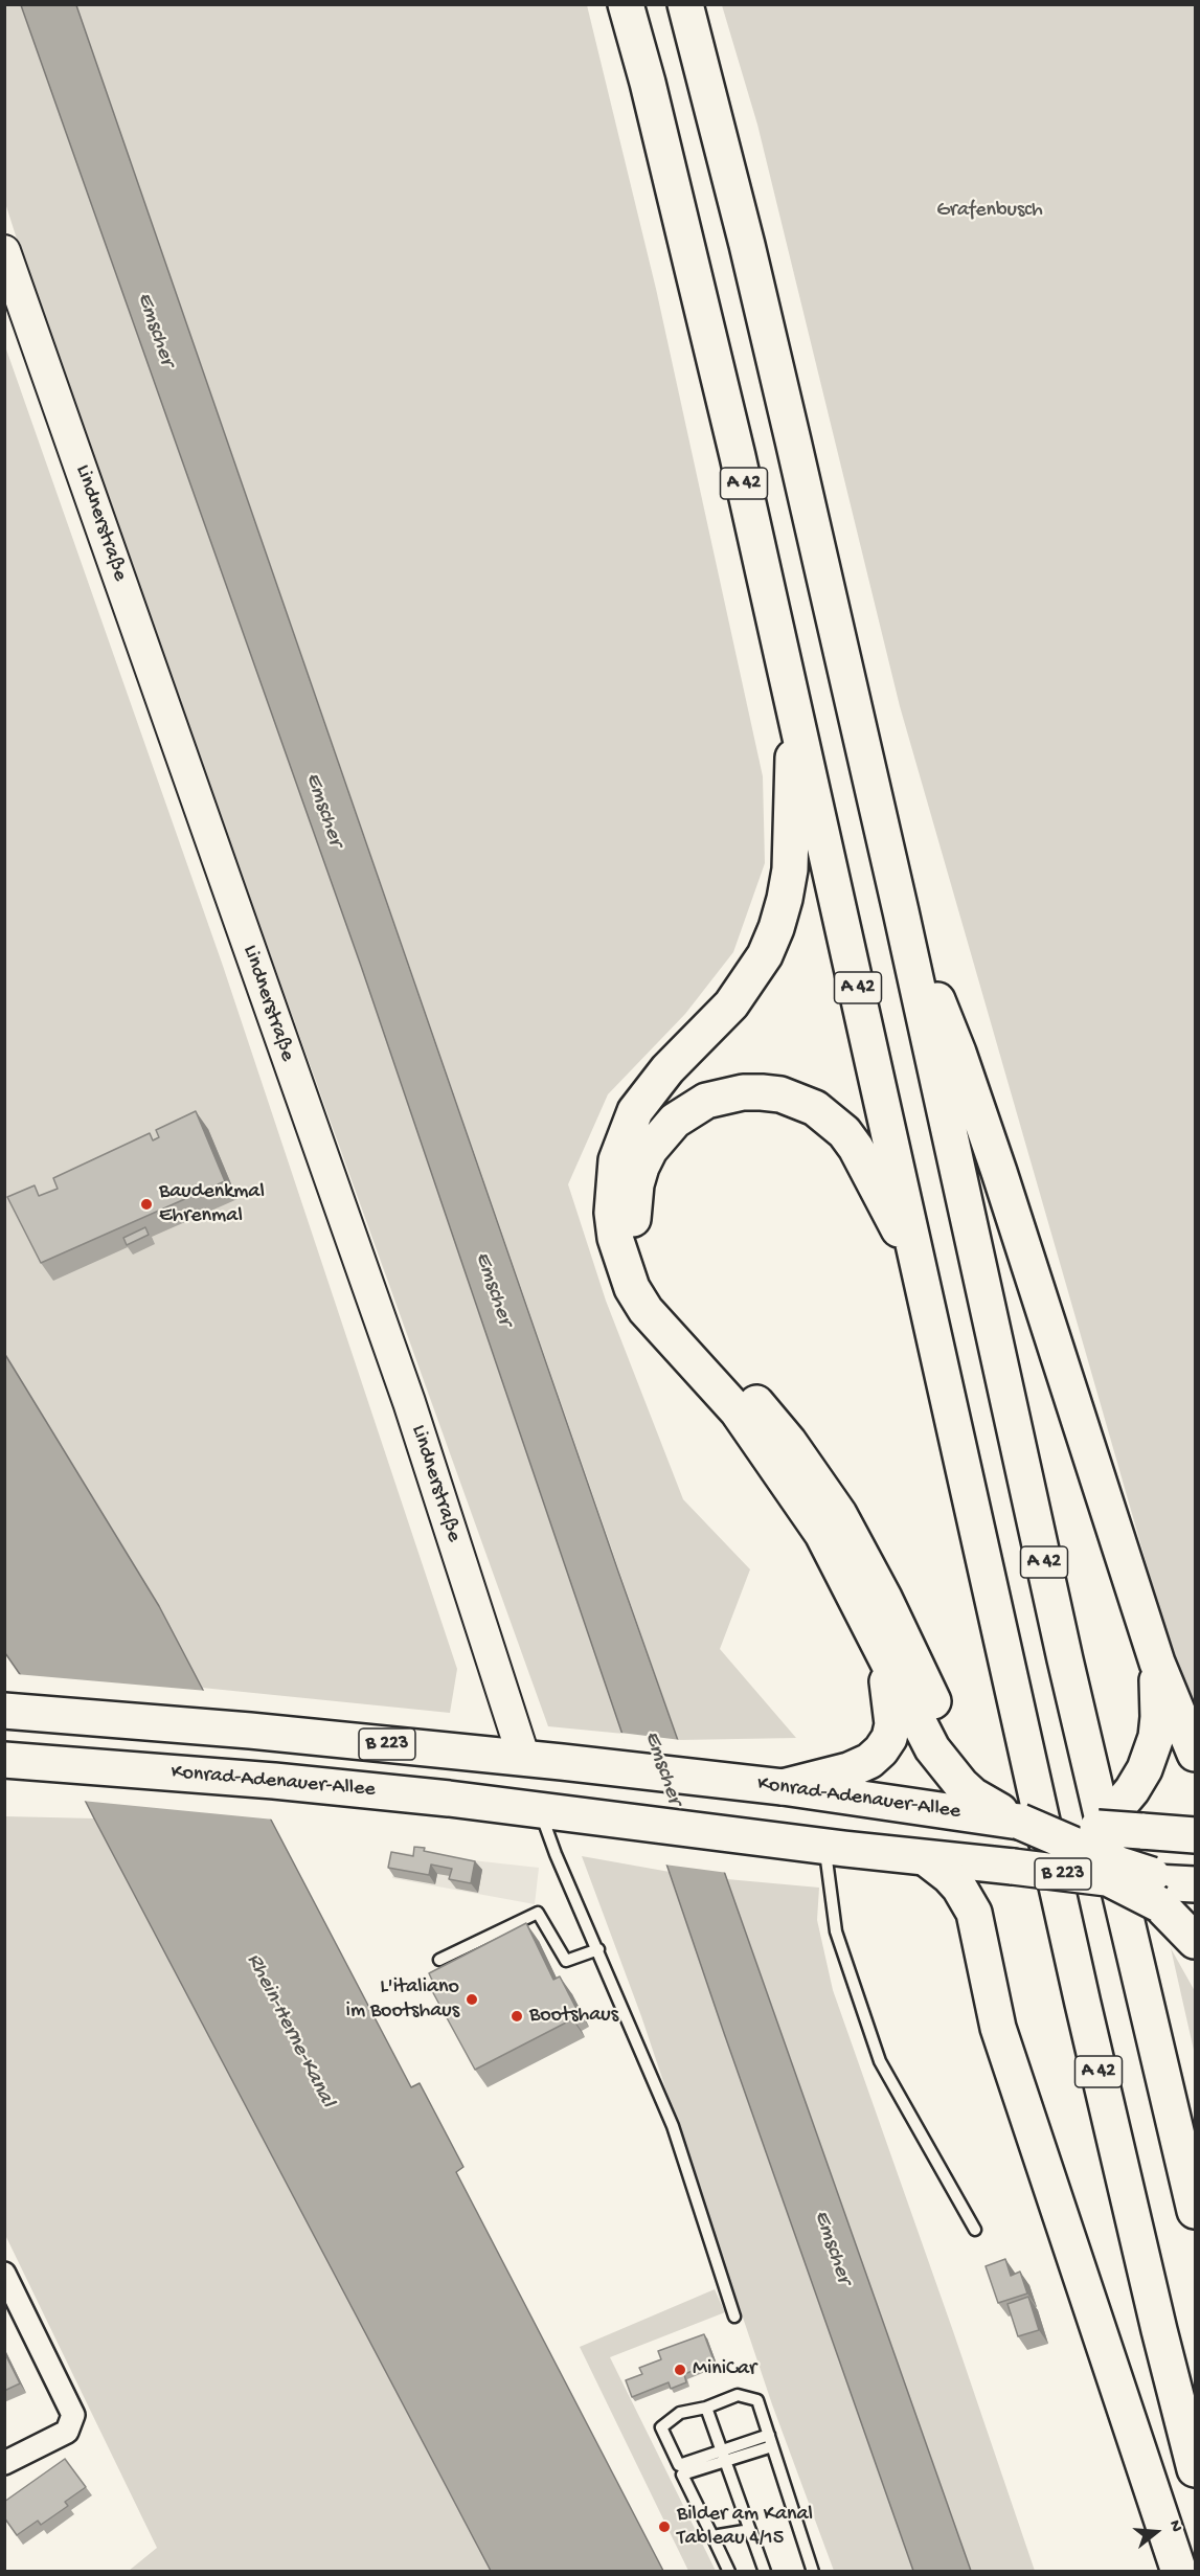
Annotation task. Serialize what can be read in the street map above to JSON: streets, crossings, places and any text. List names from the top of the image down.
{
  "streets": {
    "main road": ["A 42", "B 223", "Konrad-Adenauer-Allee"],
    "street": ["Lindnerstraße"]
  },
  "crossings": [
    ["Lindnerstraße", "Konrad-Adenauer-Allee"]
  ],
  "water": ["Emscher", "Rhein-Herne-Kanal"],
  "parks": ["Grafenbusch"],
  "places": [
    "Baudenkmal Ehrenmal",
    "L'italiano im Bootshaus",
    "Bootshaus",
    "MiniCar",
    "Bilder am Kanal Tableau 4/15"
  ],
  "north": "right"
}
